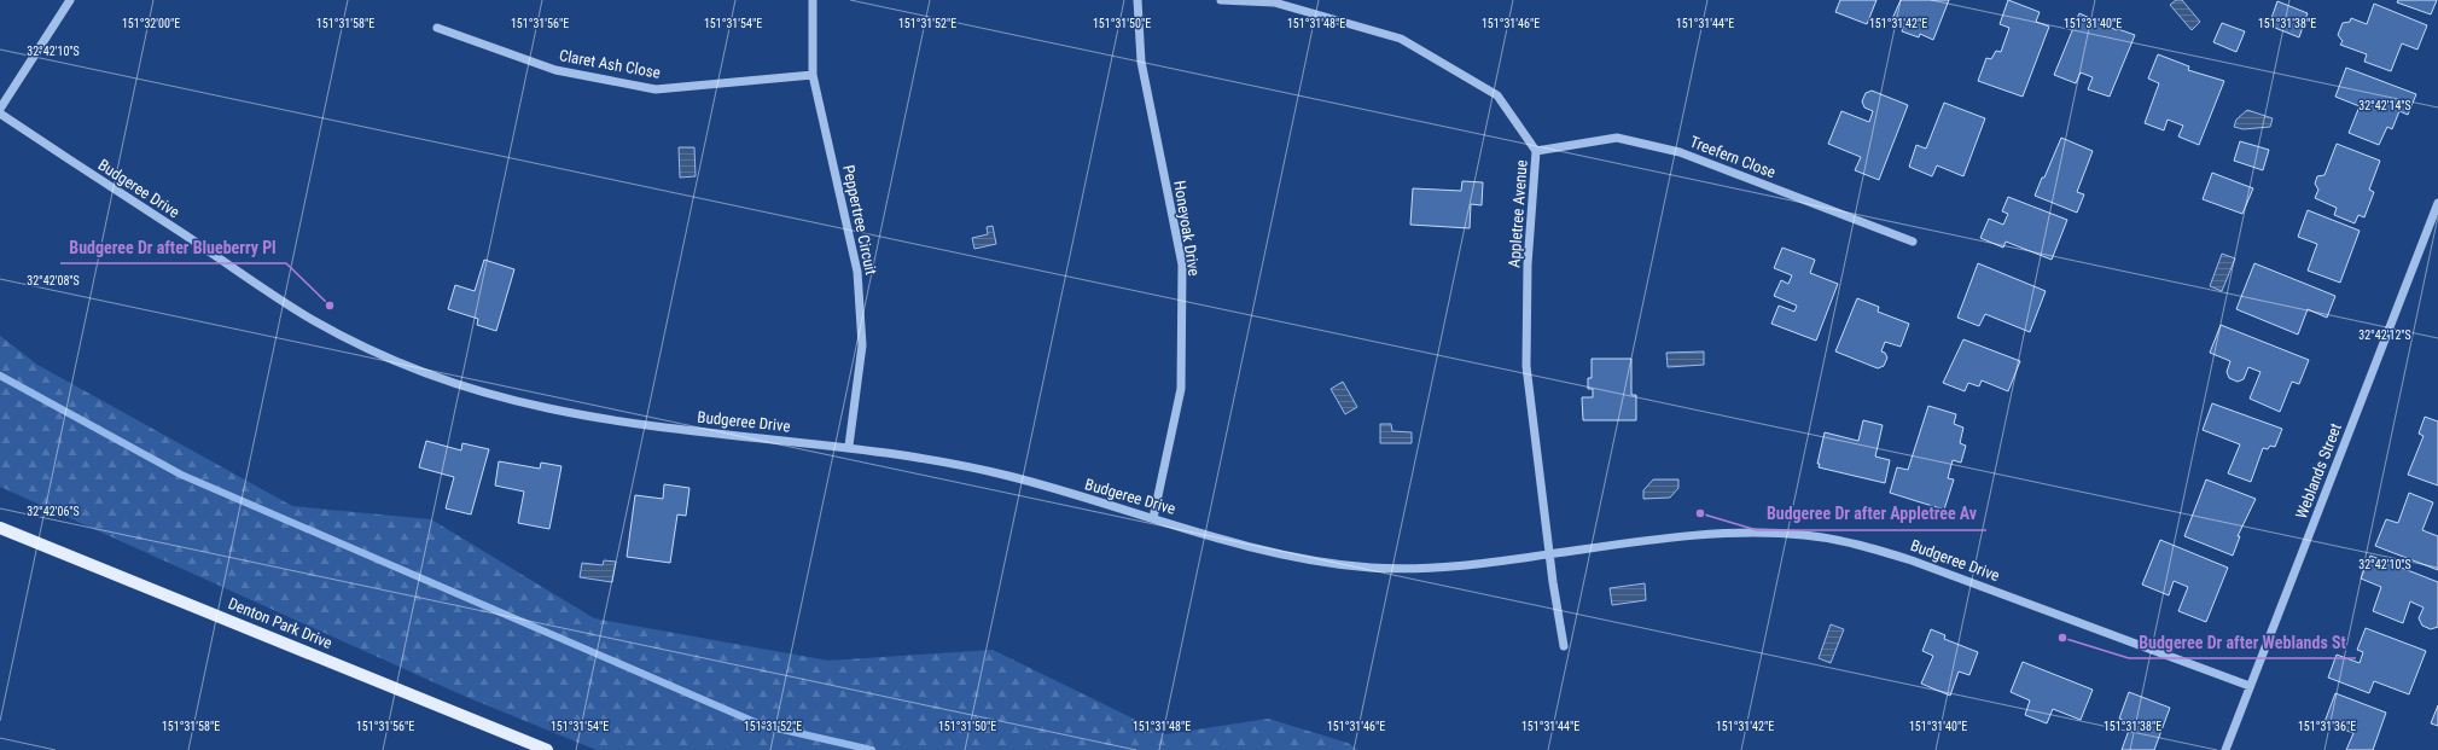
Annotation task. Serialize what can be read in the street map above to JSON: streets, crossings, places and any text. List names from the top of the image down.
{
  "streets": {
    "main road": ["Denton Park Drive"],
    "street": [
      "Claret Ash Close",
      "Treefern Close",
      "Budgeree Drive",
      "Appletree Avenue",
      "Peppertree Circuit",
      "Honeyoak Drive",
      "Weblands Street"
    ]
  },
  "crossings": [
    ["Claret Ash Close", "Peppertree Circuit"],
    ["Treefern Close", "Appletree Avenue"],
    ["Budgeree Drive", "Appletree Avenue"],
    ["Budgeree Drive", "Peppertree Circuit"],
    ["Budgeree Drive", "Honeyoak Drive"],
    ["Budgeree Drive", "Weblands Street"]
  ],
  "places": ["Budgeree Dr after Blueberry Pl", "Budgeree Dr after Appletree Av", "Budgeree Dr after Weblands St"],
  "coordinates": [
    "151°32'00\"E",
    "151°31'58\"E",
    "151°31'56\"E",
    "151°31'54\"E",
    "151°31'52\"E",
    "151°31'50\"E",
    "151°31'48\"E",
    "151°31'46\"E",
    "151°31'44\"E",
    "151°31'42\"E",
    "151°31'40\"E",
    "151°31'38\"E",
    "32°42'10\"S",
    "32°42'14\"S",
    "32°42'08\"S",
    "32°42'12\"S",
    "32°42'06\"S",
    "151°31'36\"E"
  ]
}
